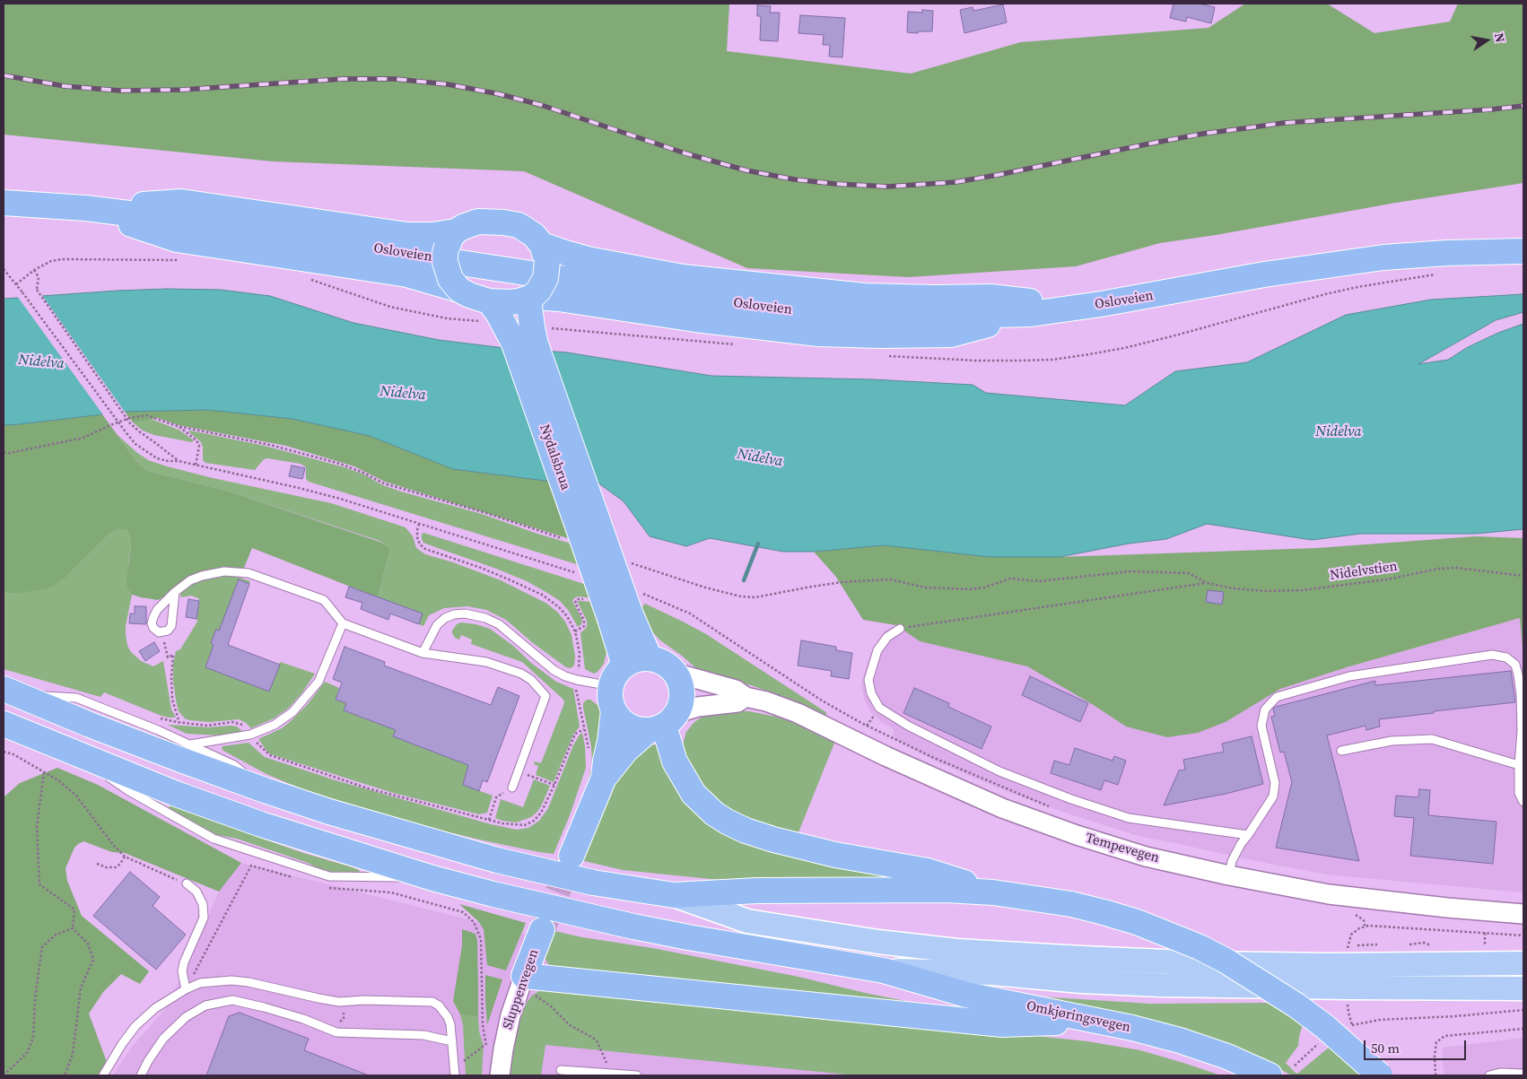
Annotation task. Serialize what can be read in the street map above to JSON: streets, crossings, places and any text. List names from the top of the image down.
{
  "streets": {
    "highway": [
      "Osloveien",
      "Nydalsbrua",
      "Sluppenvegen",
      "Omkjøringsvegen"
    ],
    "street": ["Tempevegen"],
    "path": ["Nidelvstien"]
  },
  "water": ["Nidelva"],
  "scale_bar": "50 m",
  "north": "right"
}
